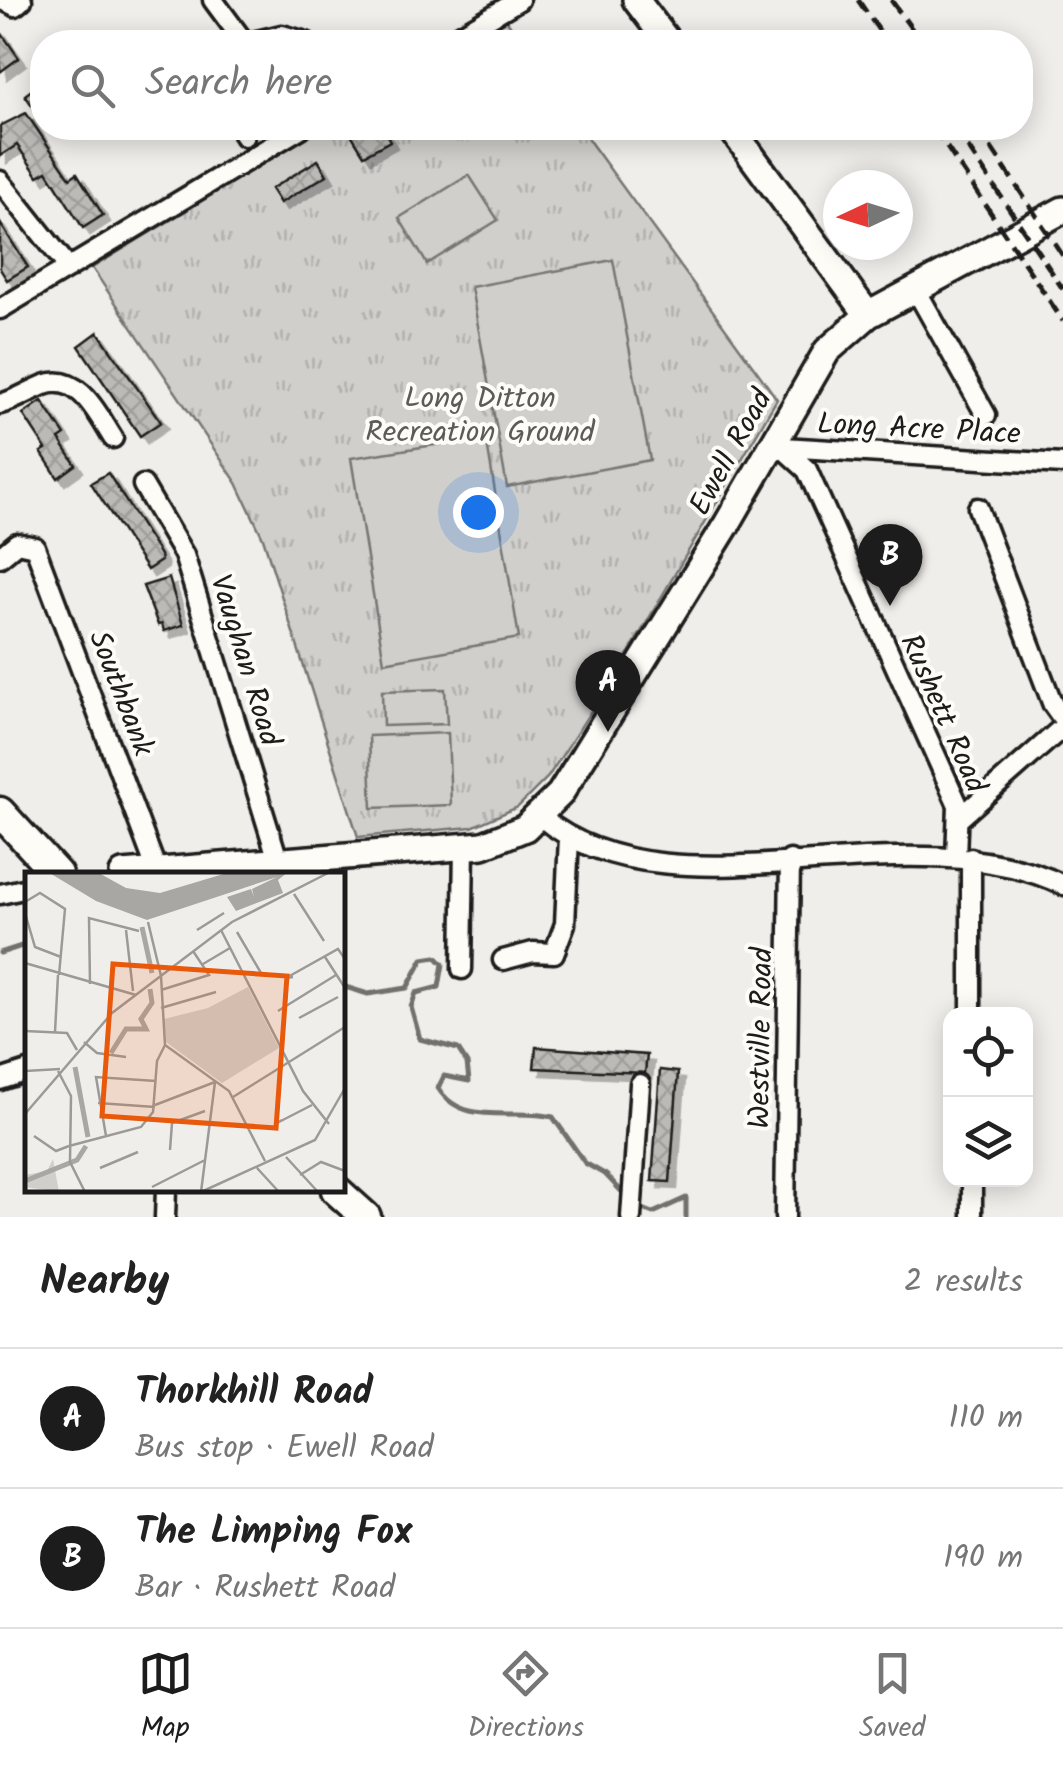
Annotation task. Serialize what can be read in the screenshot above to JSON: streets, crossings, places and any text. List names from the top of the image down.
{
  "streets": {
    "street": [
      "Long Acre Place",
      "Ewell Road",
      "Vaughan Road",
      "Southbank",
      "Rushett Road",
      "Westville Road"
    ]
  },
  "crossings": [
    ["Long Acre Place", "Ewell Road"],
    ["Long Acre Place", "Rushett Road"],
    ["Ewell Road", "Rushett Road"]
  ],
  "parks": ["Long Ditton Recreation Ground"],
  "north": "left",
  "page": {
    "search": "Search here",
    "pins": ["B", "A"],
    "heading": ["Nearby", "2 results"],
    "list": [
      {
        "mark": "A",
        "name": "Thorkhill Road",
        "note": "Bus stop · Ewell Road",
        "value": "110 m"
      },
      {
        "mark": "B",
        "name": "The Limping Fox",
        "note": "Bar · Rushett Road",
        "value": "190 m"
      }
    ],
    "nav": ["Map", "Directions", "Saved"]
  }
}
